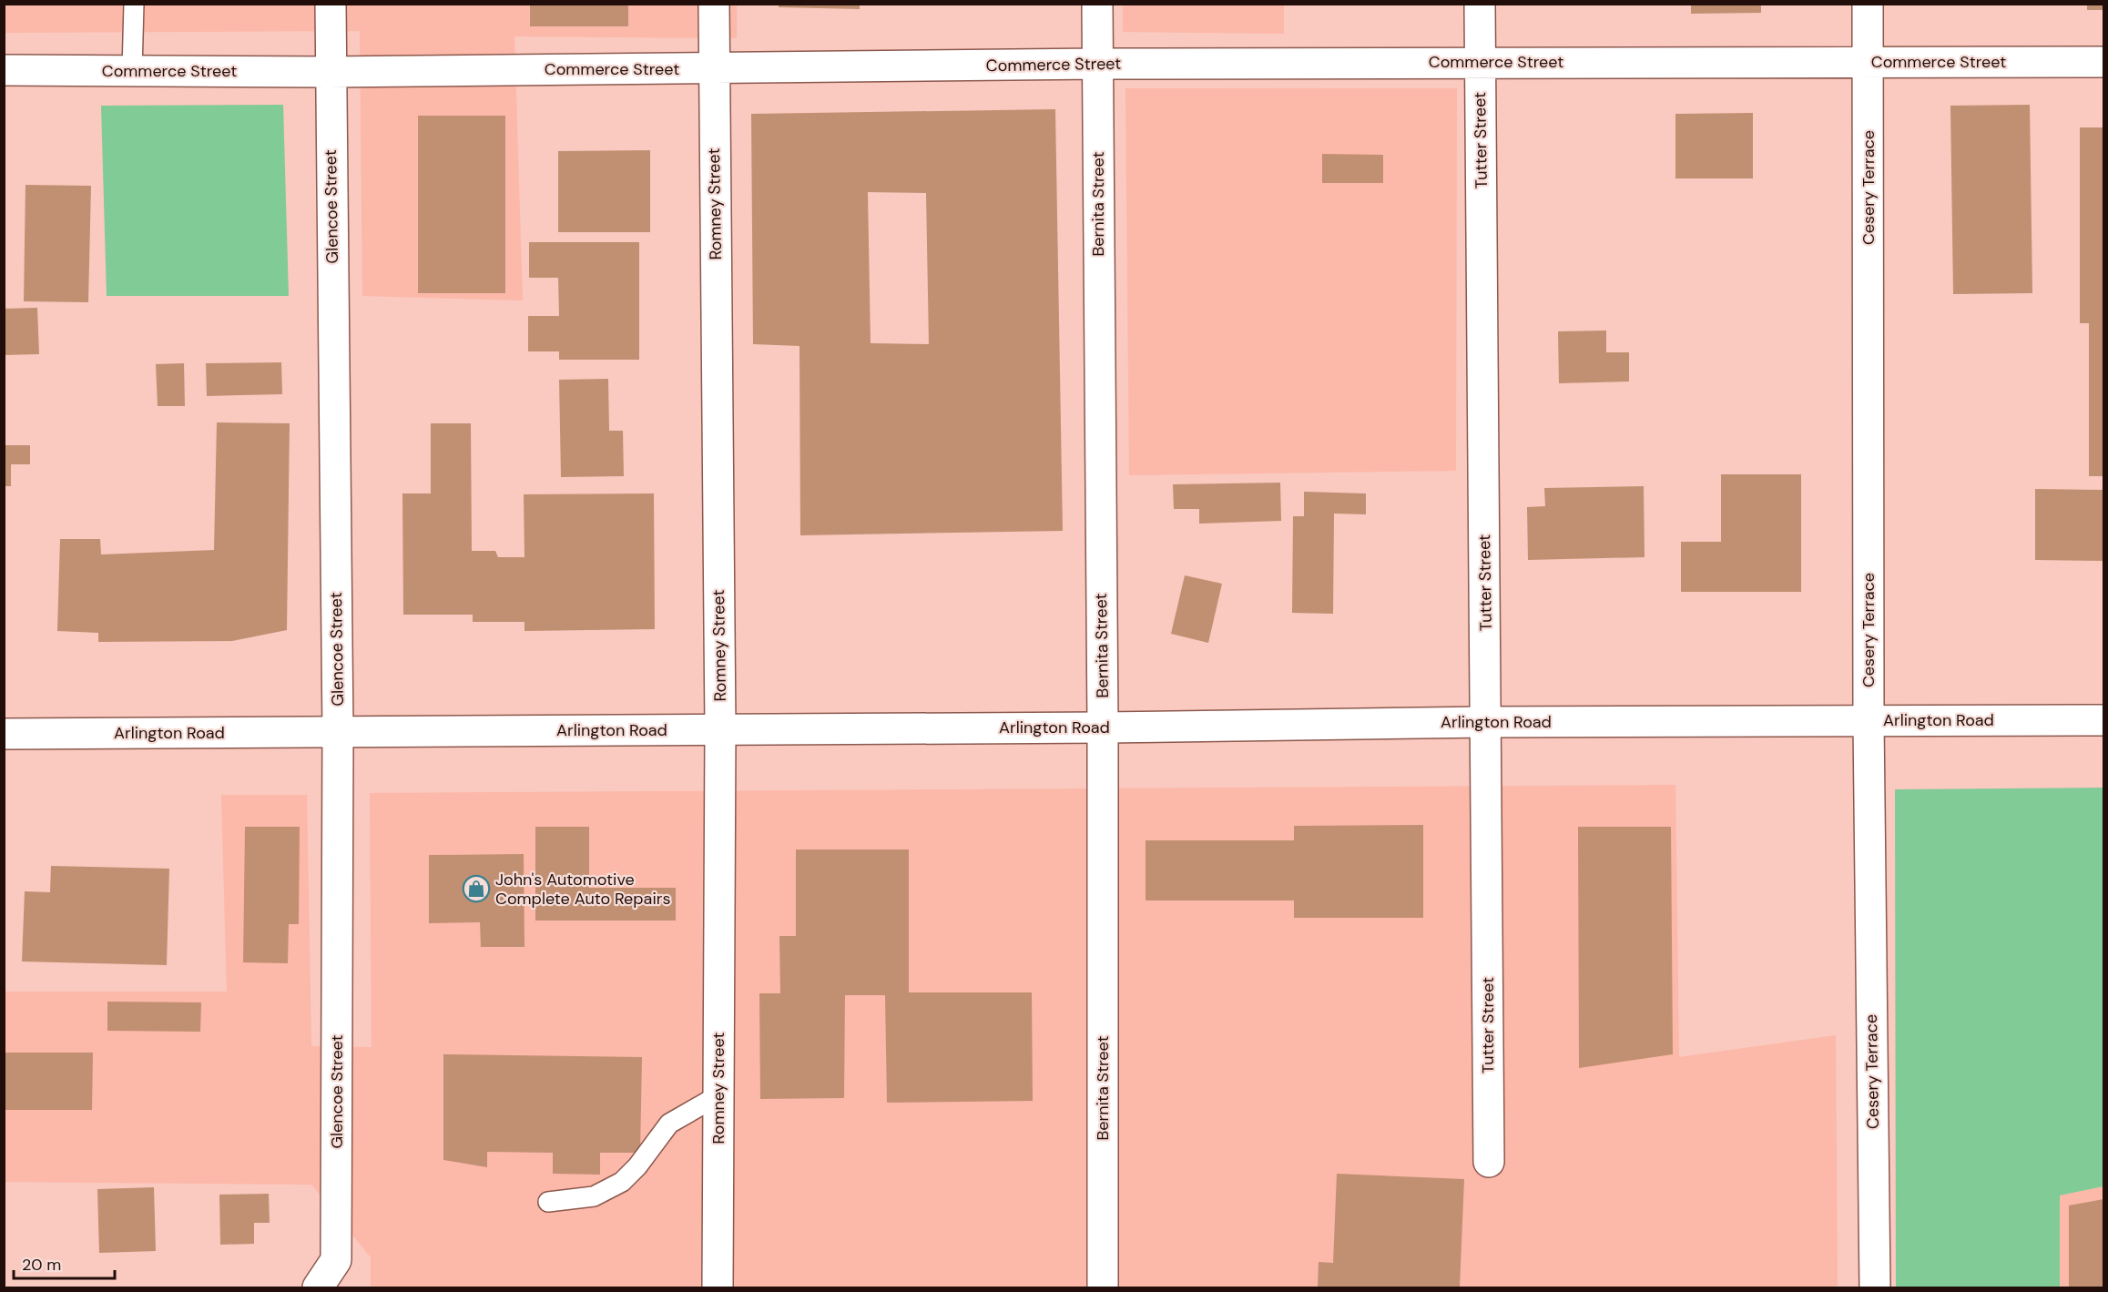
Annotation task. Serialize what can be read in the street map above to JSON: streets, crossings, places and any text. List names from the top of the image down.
{
  "streets": {
    "street": [
      "Commerce Street",
      "Tutter Street",
      "Cesery Terrace",
      "Romney Street",
      "Bernita Street",
      "Glencoe Street",
      "Arlington Road"
    ]
  },
  "crossings": [
    ["Commerce Street", "Tutter Street"],
    ["Commerce Street", "Cesery Terrace"],
    ["Commerce Street", "Romney Street"],
    ["Commerce Street", "Bernita Street"],
    ["Commerce Street", "Glencoe Street"],
    ["Tutter Street", "Arlington Road"],
    ["Cesery Terrace", "Arlington Road"],
    ["Romney Street", "Arlington Road"],
    ["Bernita Street", "Arlington Road"],
    ["Glencoe Street", "Arlington Road"]
  ],
  "places": {
    "shop": ["John's Automotive Complete Auto Repairs"]
  },
  "scale_bar": "20 m"
}
